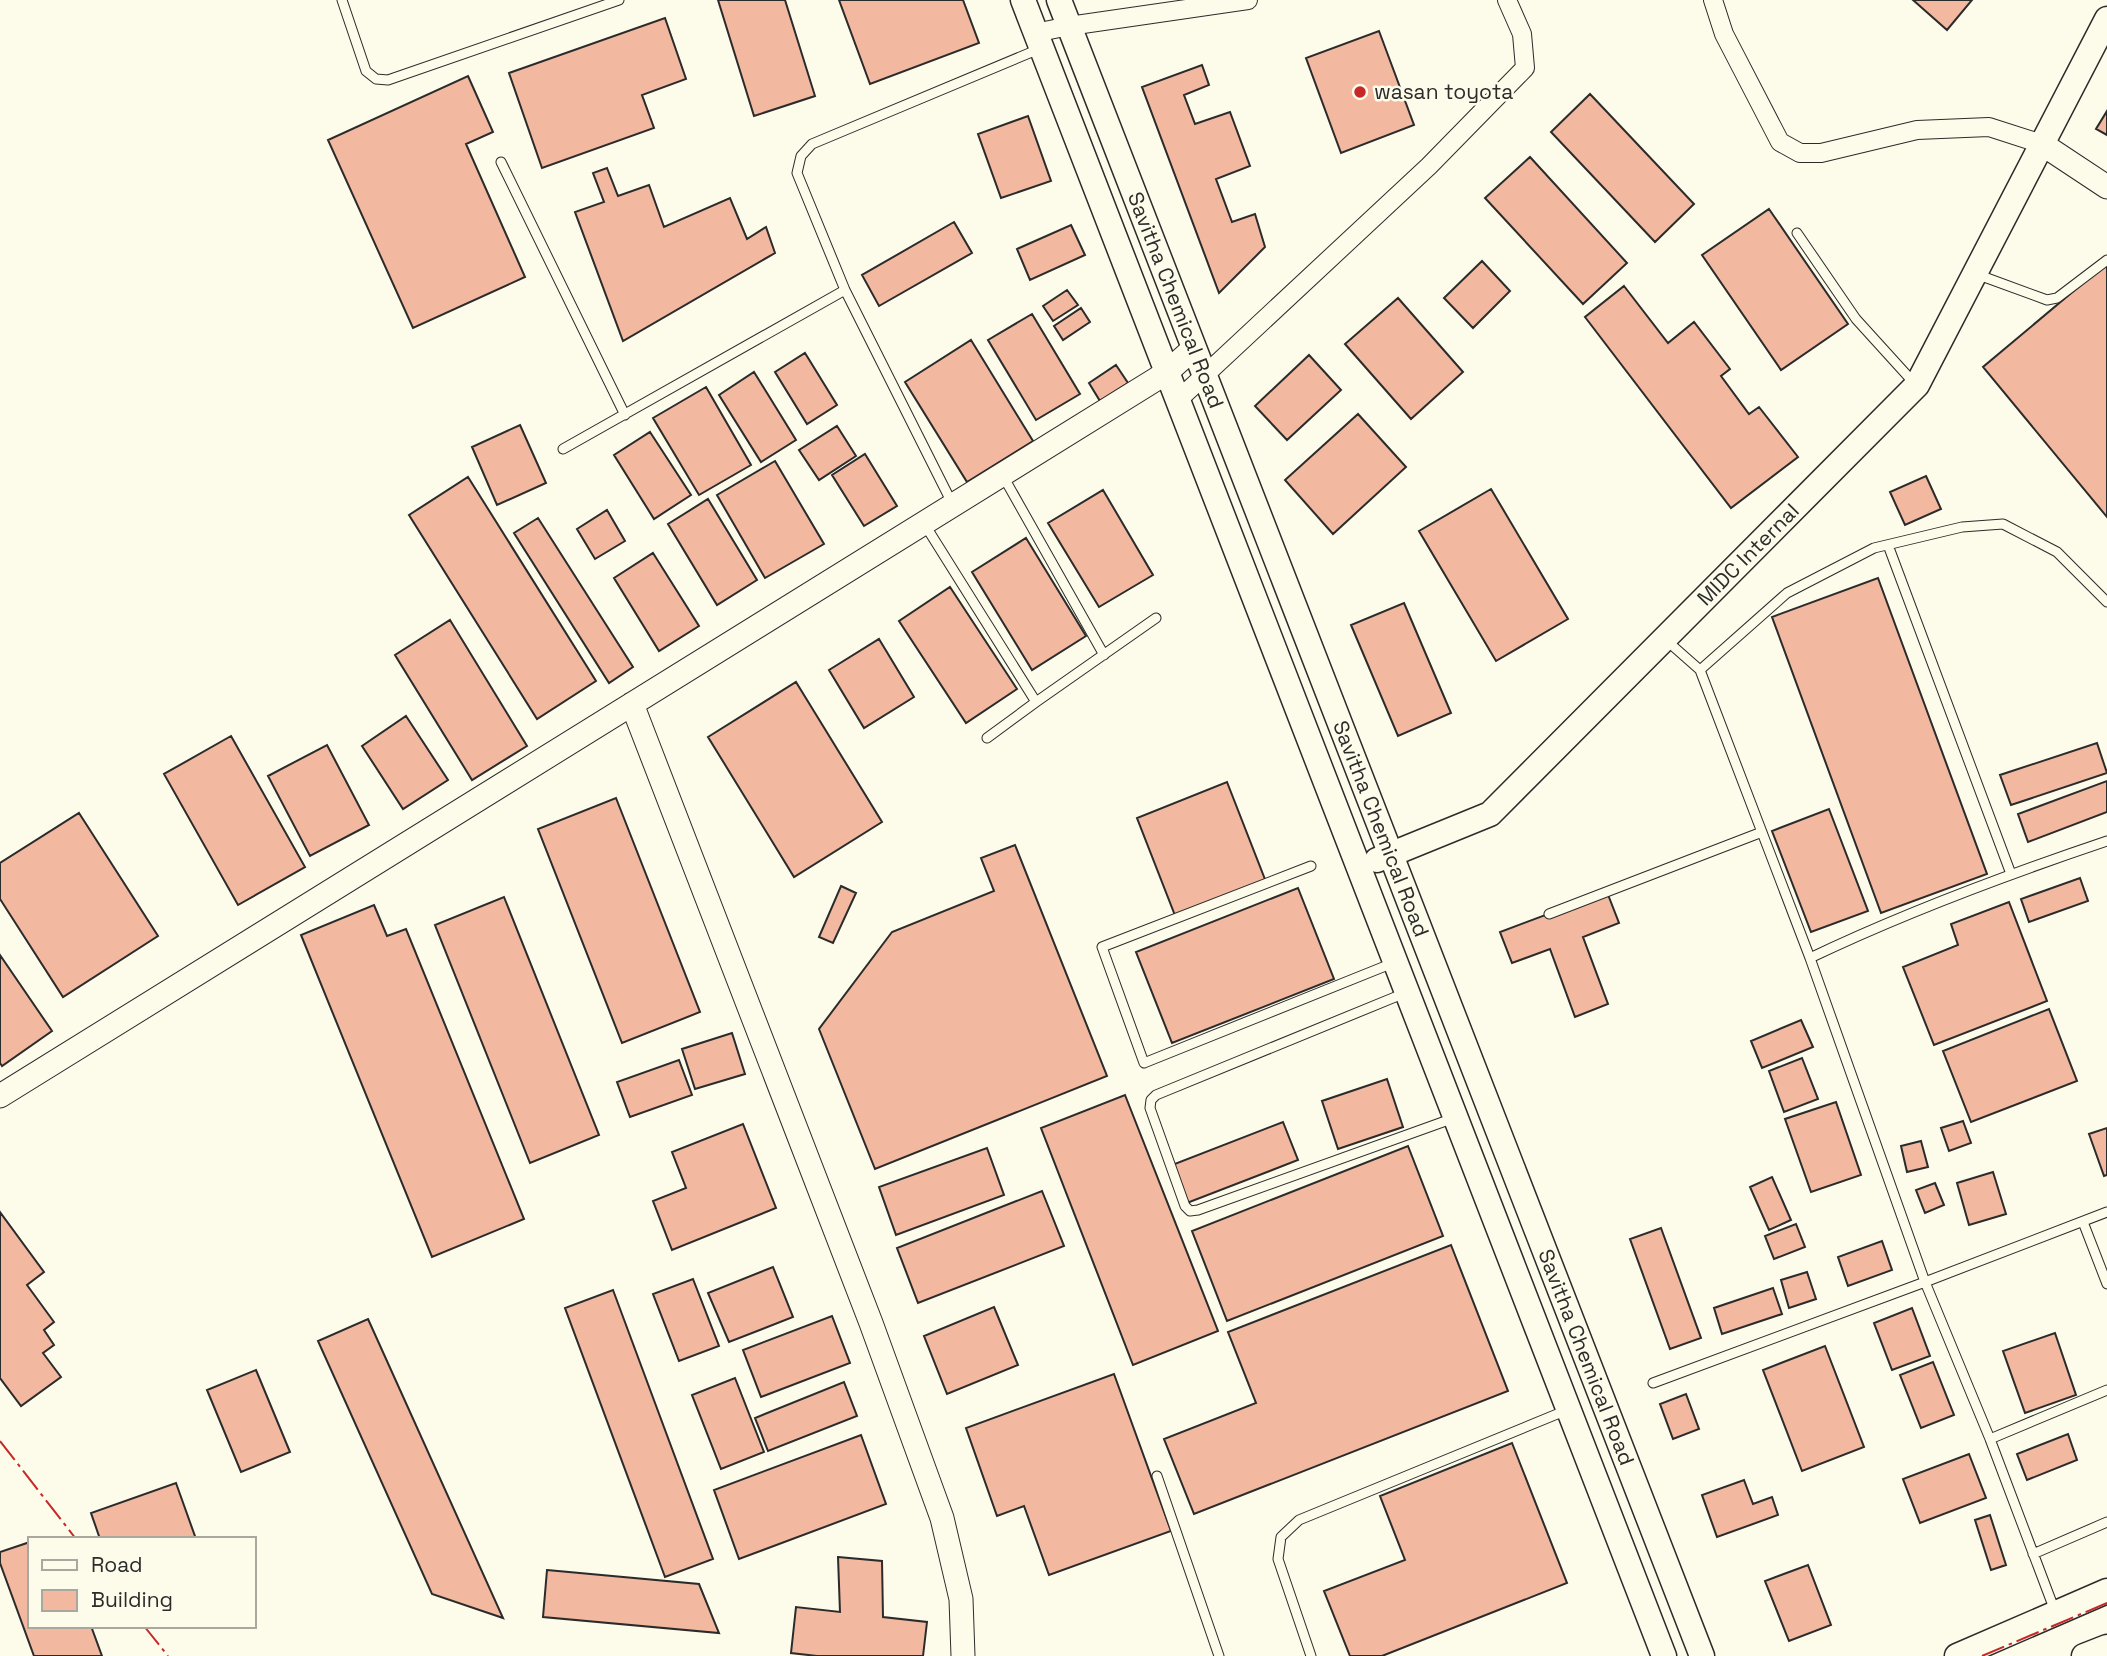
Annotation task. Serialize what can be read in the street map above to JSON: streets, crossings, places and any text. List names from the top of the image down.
{
  "streets": {
    "main road": ["Savitha Chemical Road", "MIDC Internal"]
  },
  "crossings": [
    ["Savitha Chemical Road", "MIDC Internal"]
  ],
  "places": ["wasan toyota"],
  "legend": ["Road", "Building"]
}
